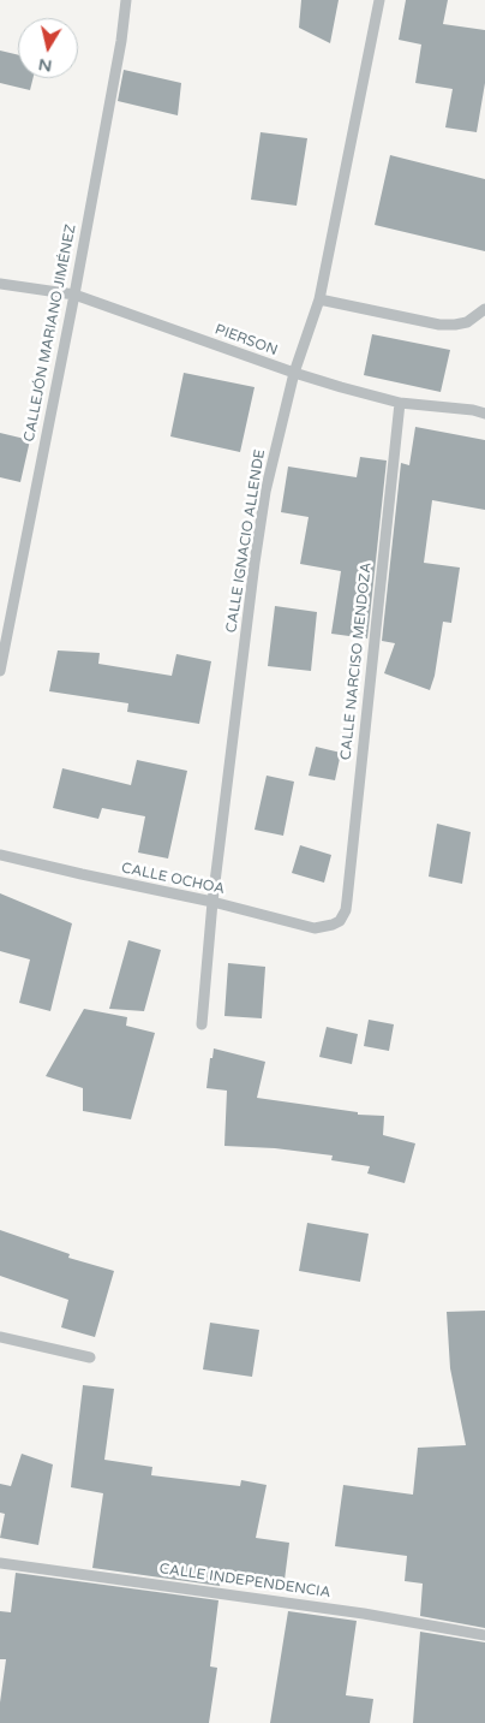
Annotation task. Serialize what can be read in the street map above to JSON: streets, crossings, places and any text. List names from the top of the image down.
{
  "streets": {
    "street": [
      "CALLEJÓN MARIANO JIMÉNEZ",
      "PIERSON",
      "CALLE IGNACIO ALLENDE",
      "CALLE NARCISO MENDOZA",
      "CALLE OCHOA",
      "CALLE INDEPENDENCIA"
    ]
  },
  "crossings": [
    ["CALLEJÓN MARIANO JIMÉNEZ", "PIERSON"],
    ["PIERSON", "CALLE IGNACIO ALLENDE"],
    ["PIERSON", "CALLE NARCISO MENDOZA"],
    ["CALLE IGNACIO ALLENDE", "CALLE OCHOA"],
    ["CALLE NARCISO MENDOZA", "CALLE OCHOA"]
  ],
  "north": "bottom"
}
